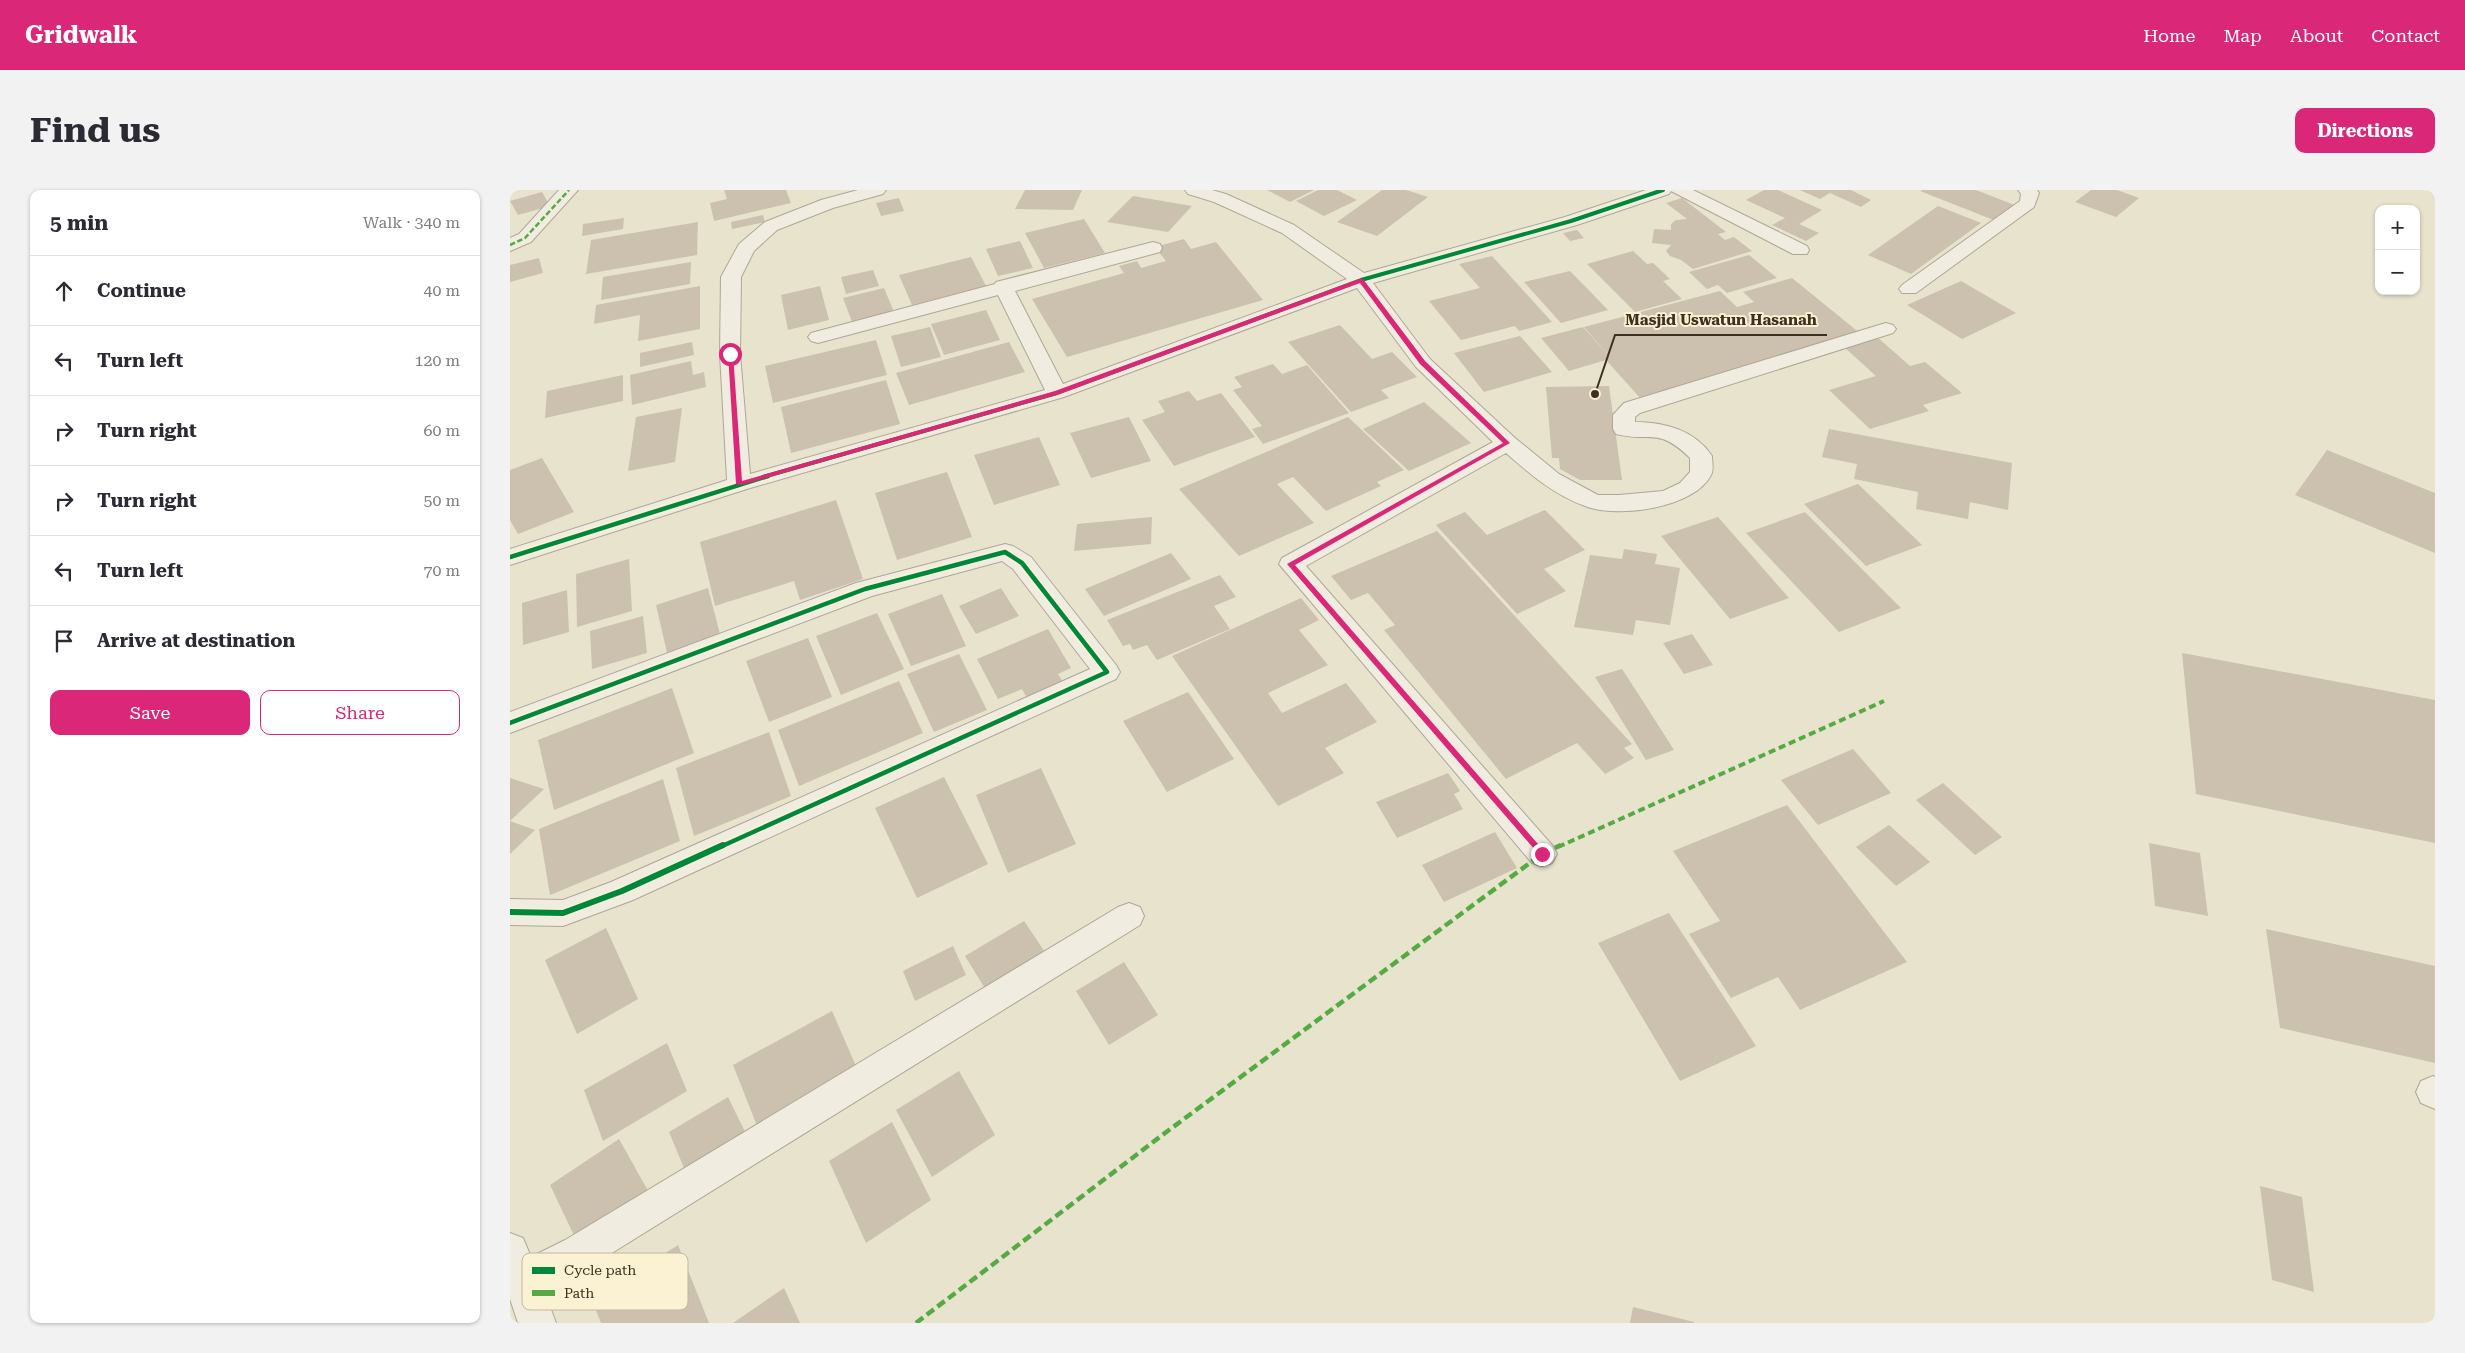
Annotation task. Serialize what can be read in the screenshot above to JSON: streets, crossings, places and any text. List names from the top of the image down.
{
  "places": ["Masjid Uswatun Hasanah"],
  "legend": ["Cycle path", "Path"],
  "page": {
    "header": "Gridwalk",
    "nav": [
      "Home",
      "Map",
      "About",
      "Contact"
    ],
    "buttons": [
      "Directions",
      ["Save", "Share"]
    ],
    "title": "Find us",
    "heading": ["5 min", "Walk · 340 m"],
    "map_buttons": ["+", "−"],
    "list": [
      ["Continue", "40 m"],
      ["Turn left", "120 m"],
      ["Turn right", "60 m"],
      ["Turn right", "50 m"],
      ["Turn left", "70 m"],
      "Arrive at destination"
    ]
  }
}
